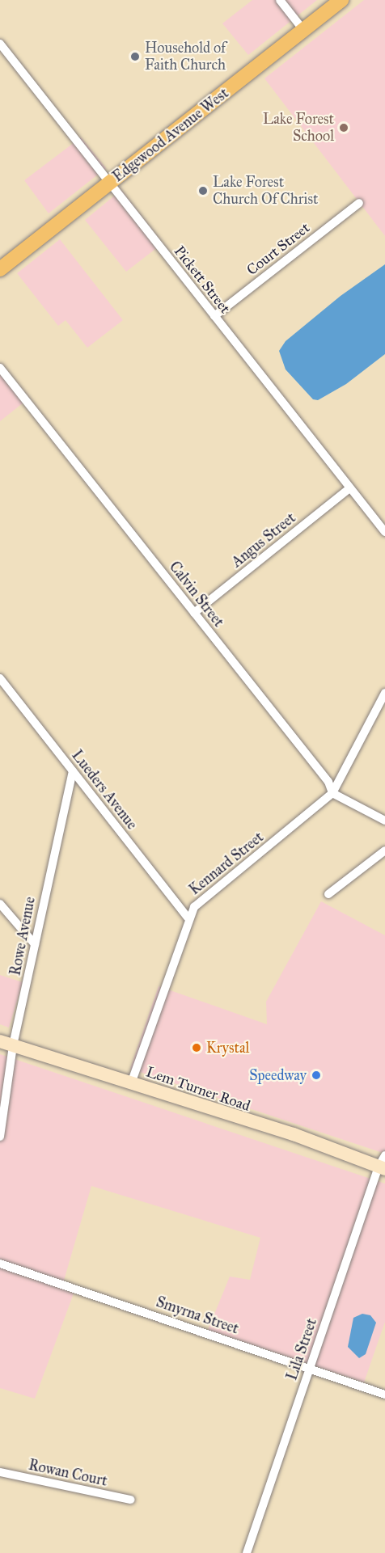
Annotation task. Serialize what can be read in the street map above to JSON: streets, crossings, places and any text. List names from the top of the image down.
{
  "streets": {
    "main road": ["Edgewood Avenue West", "Lem Turner Road"],
    "street": [
      "Court Street",
      "Pickett Street",
      "Angus Street",
      "Calvin Street",
      "Lueders Avenue",
      "Kennard Street",
      "Rowe Avenue",
      "Smyrna Street",
      "Lila Street",
      "Rowan Court"
    ]
  },
  "crossings": [
    ["Edgewood Avenue West", "Pickett Street"],
    ["Court Street", "Pickett Street"],
    ["Pickett Street", "Angus Street"],
    ["Angus Street", "Calvin Street"],
    ["Calvin Street", "Kennard Street"],
    ["Lueders Avenue", "Kennard Street"],
    ["Lueders Avenue", "Rowe Avenue"],
    ["Kennard Street", "Lem Turner Road"],
    ["Rowe Avenue", "Lem Turner Road"],
    ["Lem Turner Road", "Lila Street"],
    ["Smyrna Street", "Lila Street"]
  ],
  "places": [
    "Household of Faith Church",
    "Lake Forest School",
    "Lake Forest Church Of Christ",
    "Krystal",
    "Speedway"
  ]
}
